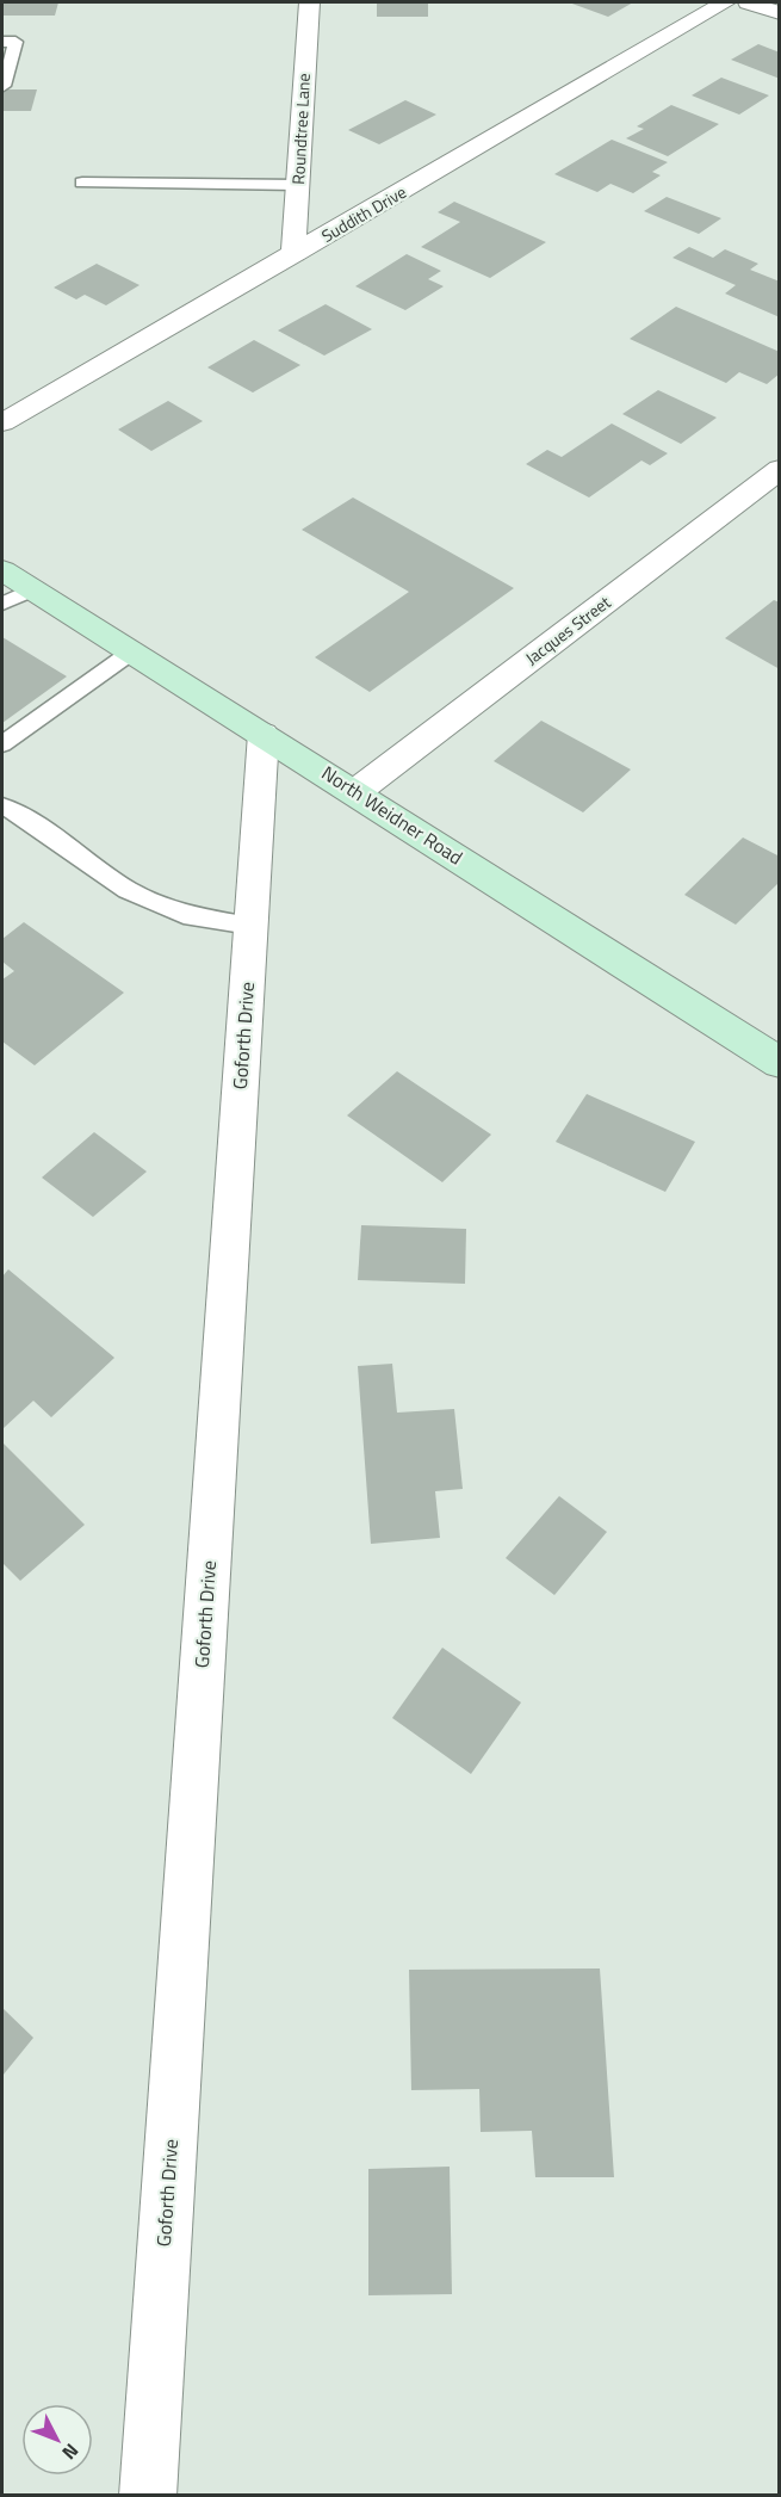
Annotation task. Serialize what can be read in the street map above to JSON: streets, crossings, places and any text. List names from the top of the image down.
{
  "streets": {
    "main road": ["North Weidner Road"],
    "street": [
      "Roundtree Lane",
      "Suddith Drive",
      "Jacques Street",
      "Goforth Drive"
    ]
  },
  "crossings": [
    ["Roundtree Lane", "Suddith Drive"],
    ["Jacques Street", "North Weidner Road"],
    ["North Weidner Road", "Goforth Drive"]
  ],
  "north": "bottom right"
}
